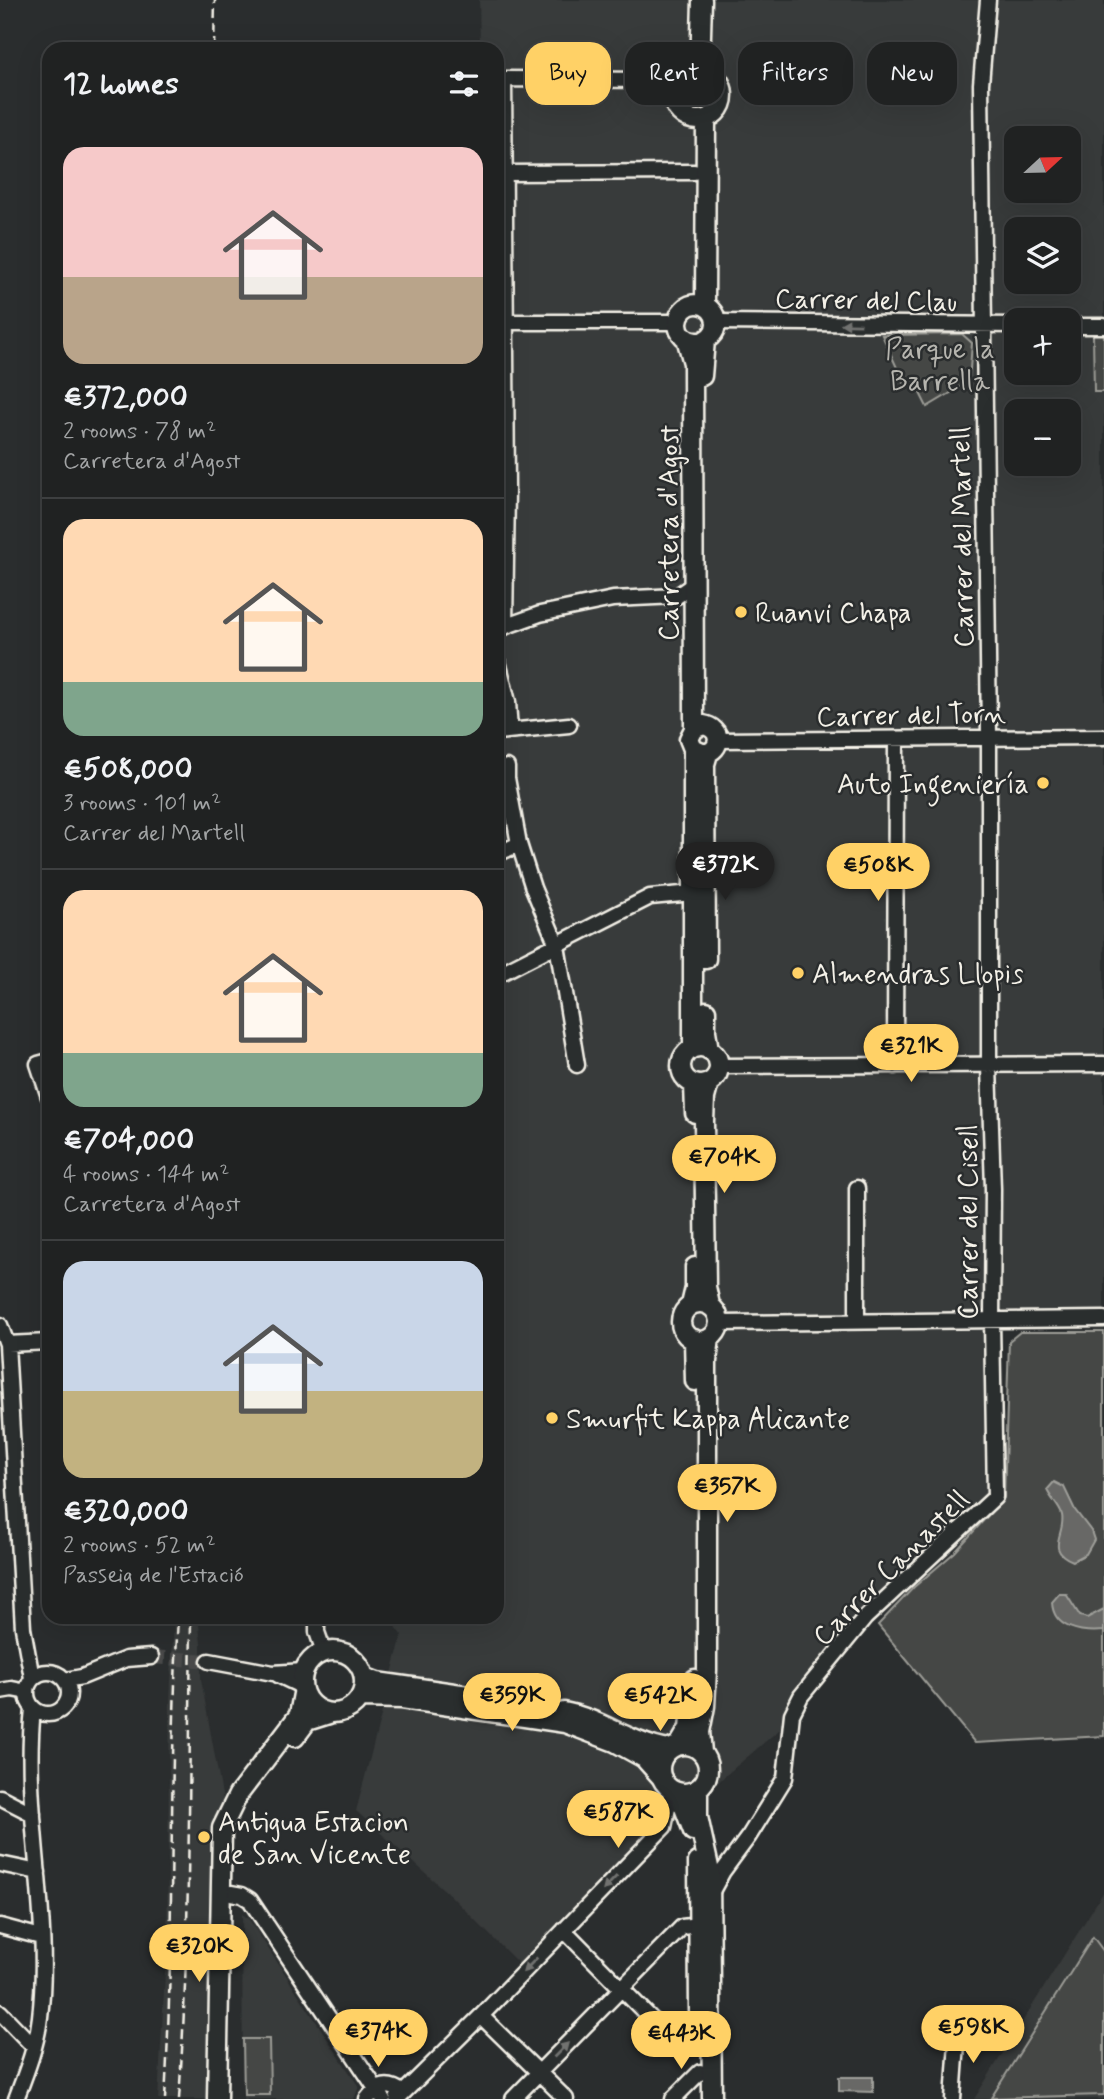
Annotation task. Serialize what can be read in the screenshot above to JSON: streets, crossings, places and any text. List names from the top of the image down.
{
  "streets": {
    "main road": ["Carretera d'Agost"],
    "street": [
      "Carrer del Clau",
      "Carrer del Martell",
      "Carrer del Torn",
      "Carrer del Cisell",
      "Carrer Canastell"
    ]
  },
  "crossings": [
    ["Carrer del Clau", "Carretera d'Agost"],
    ["Carrer del Clau", "Carrer del Martell"],
    ["Carretera d'Agost", "Carrer del Torn"],
    ["Carrer del Martell", "Carrer del Torn"],
    ["Carrer del Martell", "Carrer del Cisell"],
    ["Carrer del Torn", "Carrer del Cisell"],
    ["Carrer del Cisell", "Carrer Canastell"]
  ],
  "one_way": ["Carrer del Clau"],
  "parks": ["Parque la Barrella"],
  "places": [
    "Ruanvi Chapa",
    "Auto Ingeniería",
    "Almendras Llopis",
    "Smurfit Kappa Alicante",
    "Antigua Estacion de San Vicente"
  ],
  "north": "right",
  "page": {
    "chip": [
      "Buy",
      "Rent",
      "Filters",
      "New"
    ],
    "heading": "12 homes",
    "map_buttons": ["+", "−"],
    "list": [
      {
        "name": "€372,000",
        "note": "2 rooms · 78 m² · Carretera d'Agost"
      },
      {
        "name": "€508,000",
        "note": "3 rooms · 101 m² · Carrer del Martell"
      },
      {
        "name": "€704,000",
        "note": "4 rooms · 144 m² · Carretera d'Agost"
      },
      {
        "name": "€320,000",
        "note": "2 rooms · 52 m² · Passeig de l'Estació"
      }
    ],
    "price": [
      "€372K",
      "€508K",
      "€321K",
      "€704K",
      "€357K",
      "€359K",
      "€542K",
      "€587K",
      "€320K",
      "€598K",
      "€374K",
      "€443K"
    ]
  }
}
